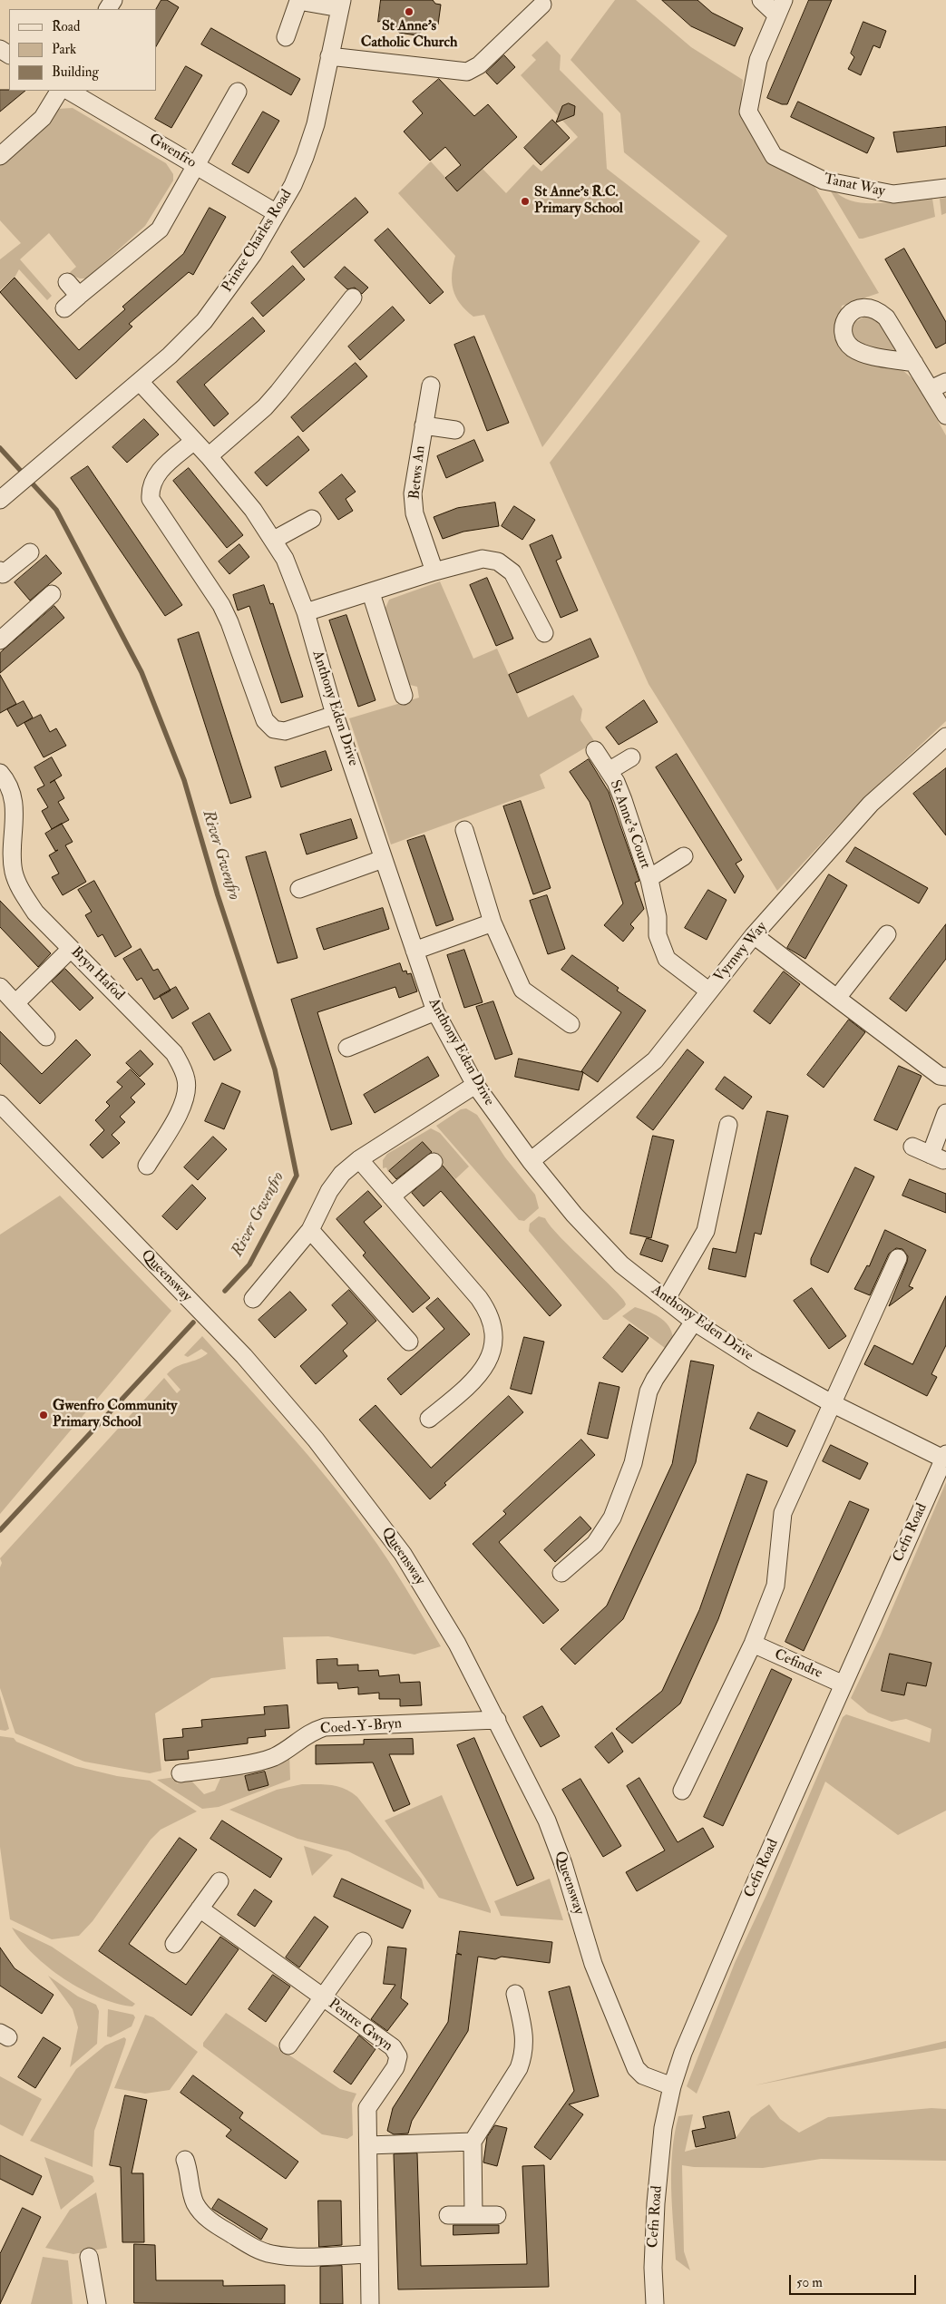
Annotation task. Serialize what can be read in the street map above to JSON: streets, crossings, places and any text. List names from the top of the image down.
{
  "streets": {
    "street": [
      "Gwenfro",
      "Tanat Way",
      "Prince Charles Road",
      "Betws An",
      "Anthony Eden Drive",
      "St Anne's Court",
      "Vyrnwy Way",
      "Bryn Hafod",
      "Queensway",
      "Cefn Road",
      "Cefindre",
      "Coed-Y-Bryn",
      "Pentre Gwyn"
    ]
  },
  "crossings": [
    ["Gwenfro", "Prince Charles Road"],
    ["Prince Charles Road", "Anthony Eden Drive"],
    ["Anthony Eden Drive", "Vyrnwy Way"],
    ["Anthony Eden Drive", "Cefn Road"],
    ["St Anne's Court", "Vyrnwy Way"],
    ["Queensway", "Cefn Road"],
    ["Queensway", "Coed-Y-Bryn"],
    ["Cefn Road", "Cefindre"]
  ],
  "water": ["River Gwenfro"],
  "places": ["St Anne's Catholic Church", "St Anne's R.C. Primary School", "Gwenfro Community Primary School"],
  "legend": ["Road", "Park", "Building"],
  "scale_bar": "50 m"
}
